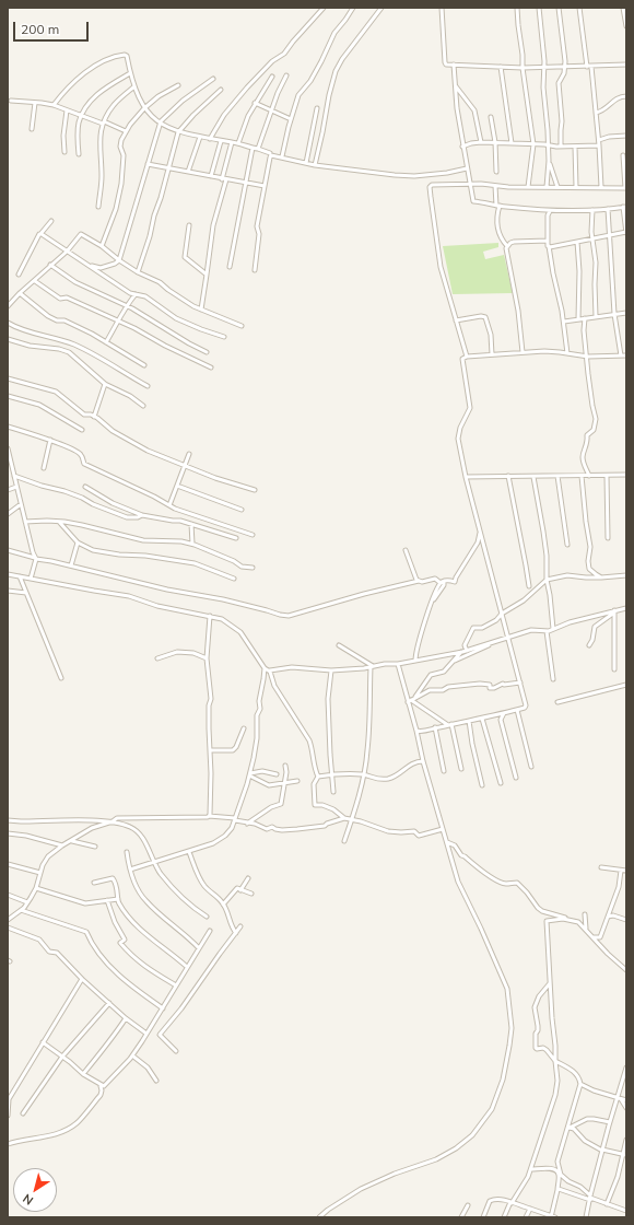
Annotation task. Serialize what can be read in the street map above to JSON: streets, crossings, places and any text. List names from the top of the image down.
{
  "scale_bar": "200 m",
  "north": "bottom left"
}
